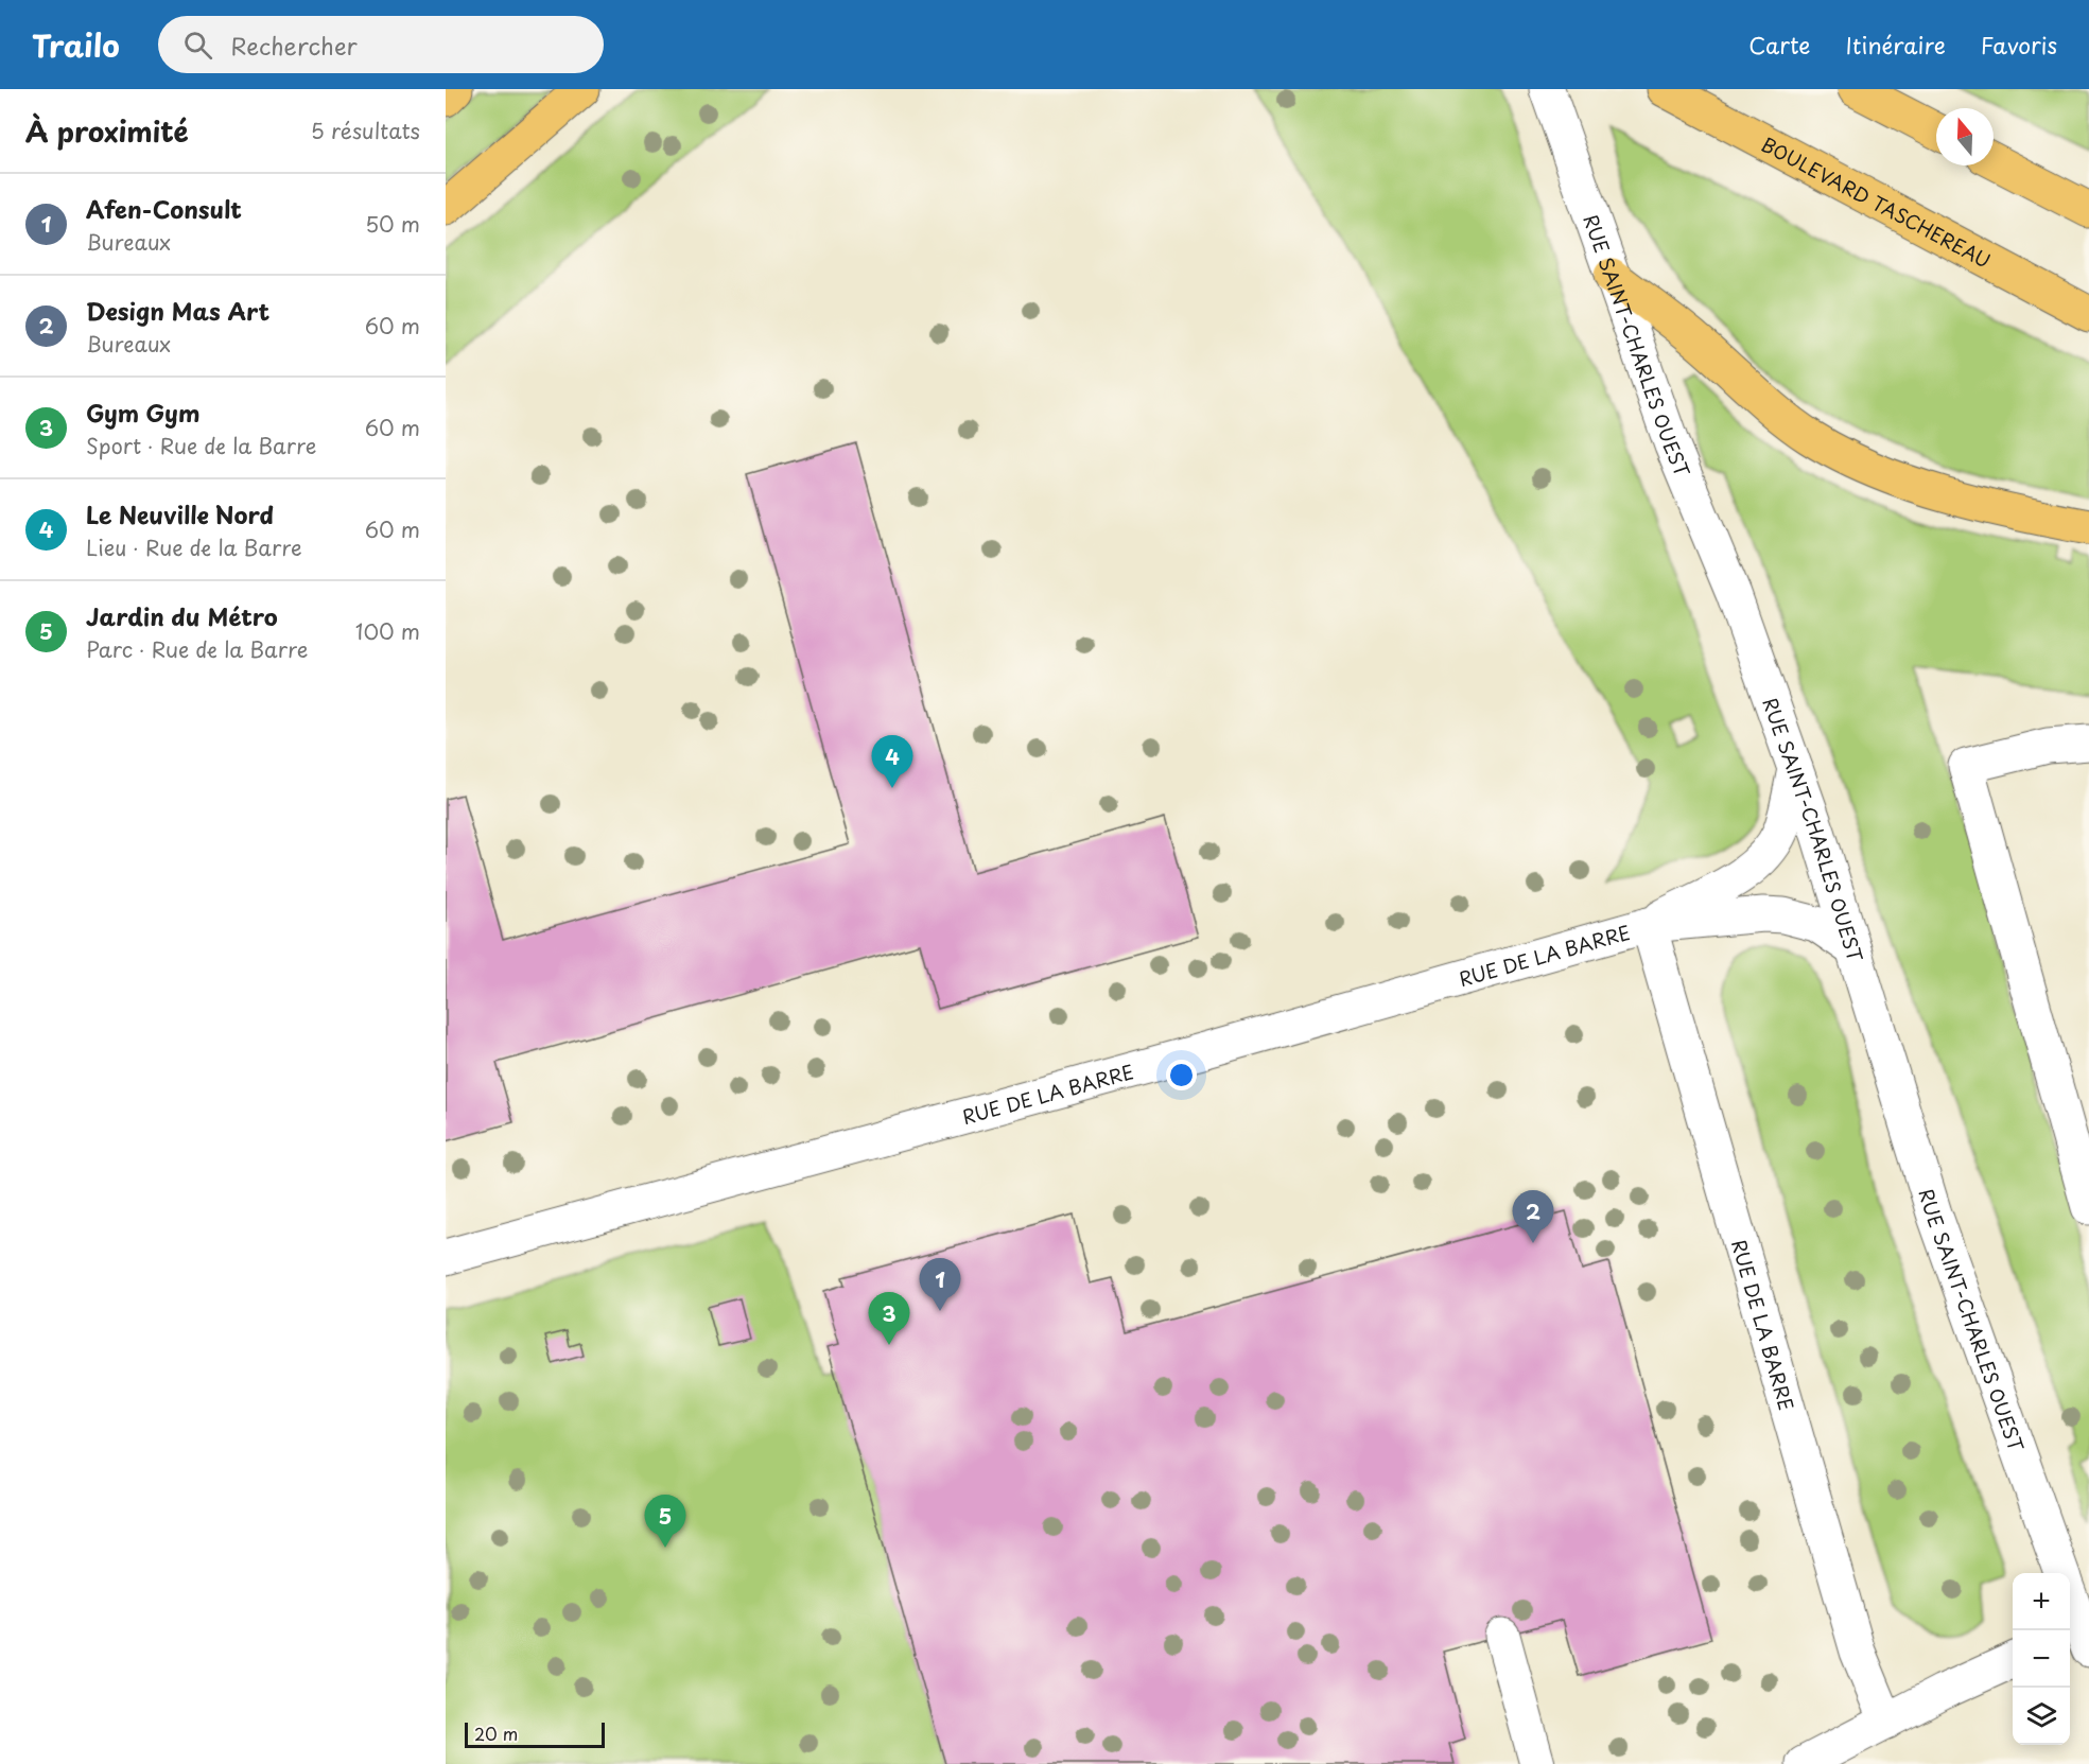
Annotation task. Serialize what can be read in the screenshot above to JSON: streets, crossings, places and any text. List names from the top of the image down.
{
  "streets": {
    "highway": ["BOULEVARD TASCHEREAU"],
    "street": ["RUE SAINT-CHARLES OUEST", "RUE DE LA BARRE"]
  },
  "crossings": [
    ["RUE SAINT-CHARLES OUEST", "RUE DE LA BARRE"]
  ],
  "scale_bar": "20 m",
  "north": "top",
  "page": {
    "header": "Trailo",
    "search": "Rechercher",
    "nav": ["Carte", "Itinéraire", "Favoris"],
    "heading": ["À proximité", "5 résultats"],
    "list": [
      {
        "mark": "1",
        "name": "Afen-Consult",
        "note": "Bureaux",
        "value": "50 m"
      },
      {
        "mark": "2",
        "name": "Design Mas Art",
        "note": "Bureaux",
        "value": "60 m"
      },
      {
        "mark": "3",
        "name": "Gym Gym",
        "note": "Sport · Rue de la Barre",
        "value": "60 m"
      },
      {
        "mark": "4",
        "name": "Le Neuville Nord",
        "note": "Lieu · Rue de la Barre",
        "value": "60 m"
      },
      {
        "mark": "5",
        "name": "Jardin du Métro",
        "note": "Parc · Rue de la Barre",
        "value": "100 m"
      }
    ],
    "pins": [
      "4",
      "2",
      "1",
      "3",
      "5"
    ],
    "map_buttons": ["+", "−"],
    "scale": "20 m"
  }
}
